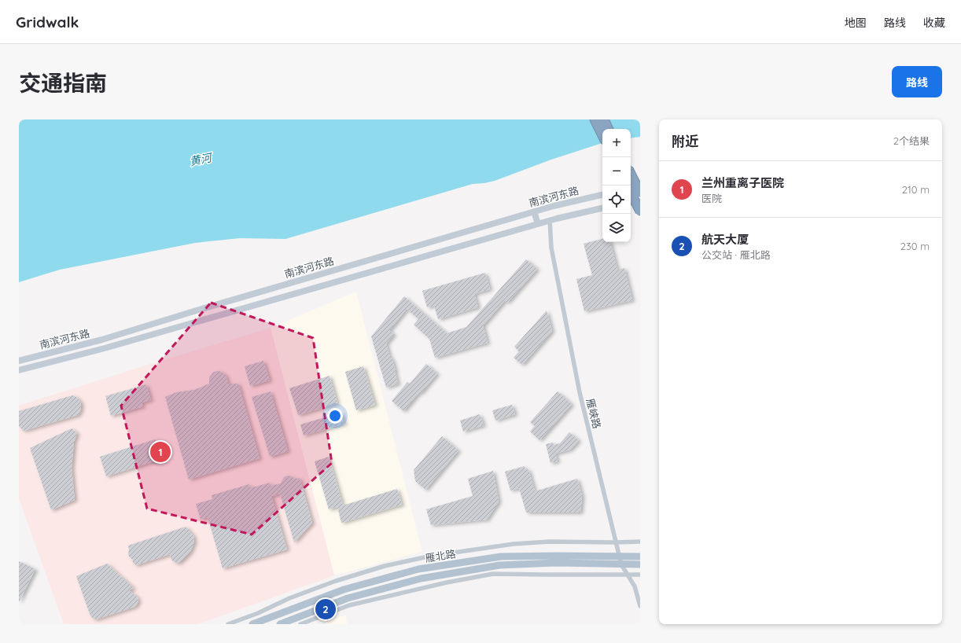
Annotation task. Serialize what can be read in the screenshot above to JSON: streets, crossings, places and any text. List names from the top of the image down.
{
  "streets": {
    "main road": ["南滨河东路", "雁北路"],
    "street": ["雁峡路"]
  },
  "crossings": [
    ["南滨河东路", "雁峡路"],
    ["雁峡路", "雁北路"]
  ],
  "water": ["黄河"],
  "page": {
    "header": "Gridwalk",
    "nav": ["地图", "路线", "收藏"],
    "title": "交通指南",
    "buttons": "路线",
    "heading": ["附近", "2个结果"],
    "map_buttons": ["+", "−"],
    "list": [
      {
        "mark": "1",
        "name": "兰州重离子医院",
        "note": "医院",
        "value": "210 m"
      },
      {
        "mark": "2",
        "name": "航天大厦",
        "note": "公交站 · 雁北路",
        "value": "230 m"
      }
    ],
    "pins": ["1", "2"]
  }
}
